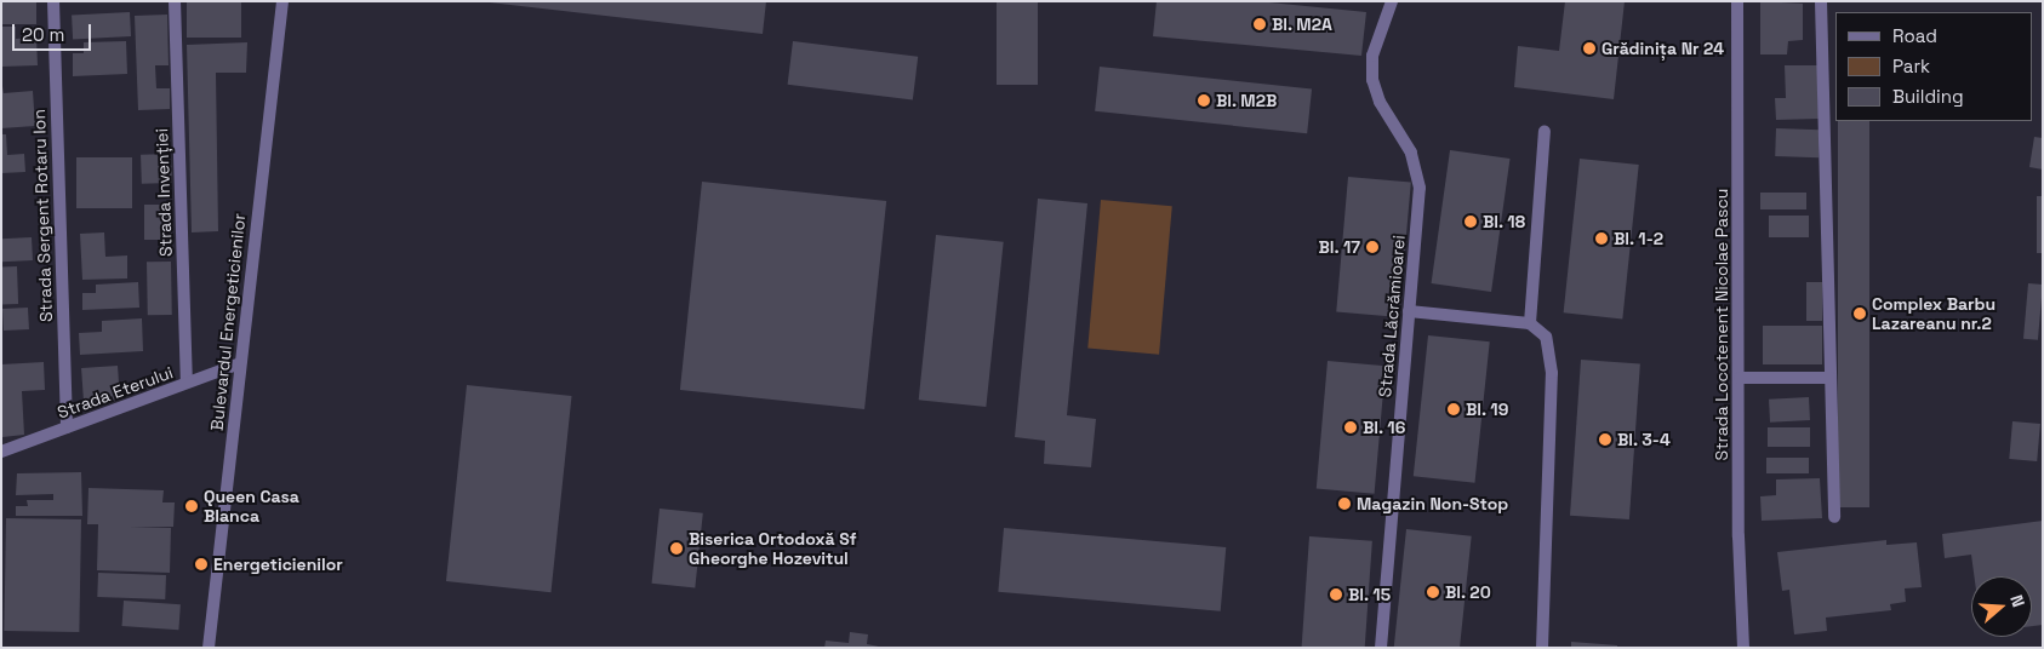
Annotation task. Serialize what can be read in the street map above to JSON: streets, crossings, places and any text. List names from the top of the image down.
{
  "streets": {
    "street": [
      "Strada Invenției",
      "Strada Sergent Rotaru Ion",
      "Strada Lăcrămioarei",
      "Bulevardul Energeticienilor",
      "Strada Locotenent Nicolae Pascu",
      "Strada Eterului"
    ]
  },
  "crossings": [
    ["Strada Invenției", "Strada Eterului"],
    ["Strada Sergent Rotaru Ion", "Strada Eterului"],
    ["Bulevardul Energeticienilor", "Strada Eterului"]
  ],
  "places": [
    "Bl. M2A",
    "Grădinița Nr 24",
    "Bl. M2B",
    "Bl. 18",
    "Bl. 1-2",
    "Bl. 17",
    "Complex Barbu Lazareanu nr.2",
    "Bl. 19",
    "Bl. 16",
    "Bl. 3-4",
    "Magazin Non-Stop",
    "Queen Casa Blanca",
    "Biserica Ortodoxă Sf Gheorghe Hozevitul",
    "Energeticienilor",
    "Bl. 20",
    "Bl. 15"
  ],
  "legend": ["Road", "Park", "Building"],
  "scale_bar": "20 m",
  "north": "right"
}
